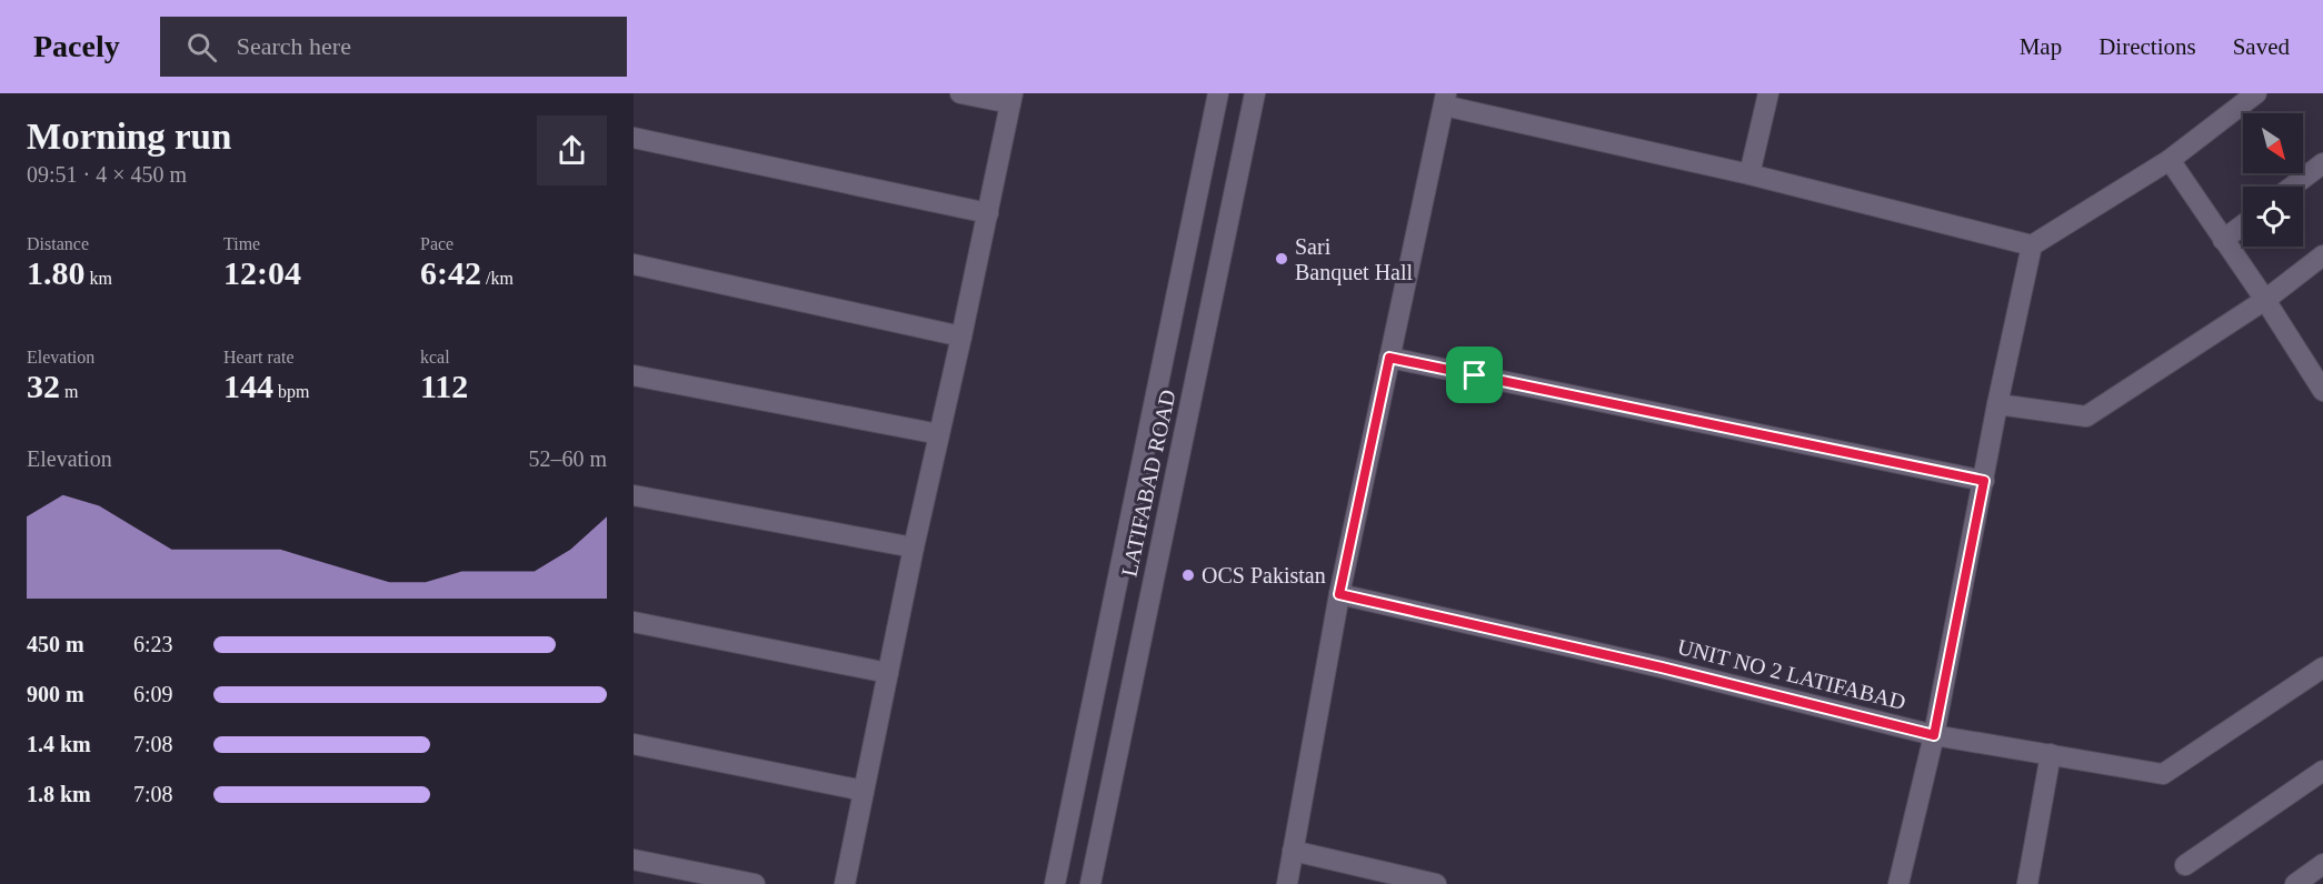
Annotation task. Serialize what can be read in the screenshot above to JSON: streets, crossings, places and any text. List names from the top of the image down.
{
  "streets": {
    "street": ["LATIFABAD ROAD", "UNIT NO 2 LATIFABAD"]
  },
  "places": ["Sari Banquet Hall", "OCS Pakistan"],
  "north": "bottom right",
  "page": {
    "header": "Pacely",
    "search": "Search here",
    "nav": ["Map", "Directions", "Saved"],
    "heading": ["Morning run", "09:51 · 4 × 450 m"],
    "stats": [
      ["Distance", "1.80 km"],
      ["Time", "12:04"],
      ["Pace", "6:42 /km"],
      ["Elevation", "32 m"],
      ["Heart rate", "144 bpm"],
      ["kcal", "112"]
    ],
    "chart": ["Elevation", "52–60 m"],
    "list": [
      {
        "name": "450 m",
        "note": "6:23"
      },
      {
        "name": "900 m",
        "note": "6:09"
      },
      {
        "name": "1.4 km",
        "note": "7:08"
      },
      {
        "name": "1.8 km",
        "note": "7:08"
      }
    ]
  }
}
